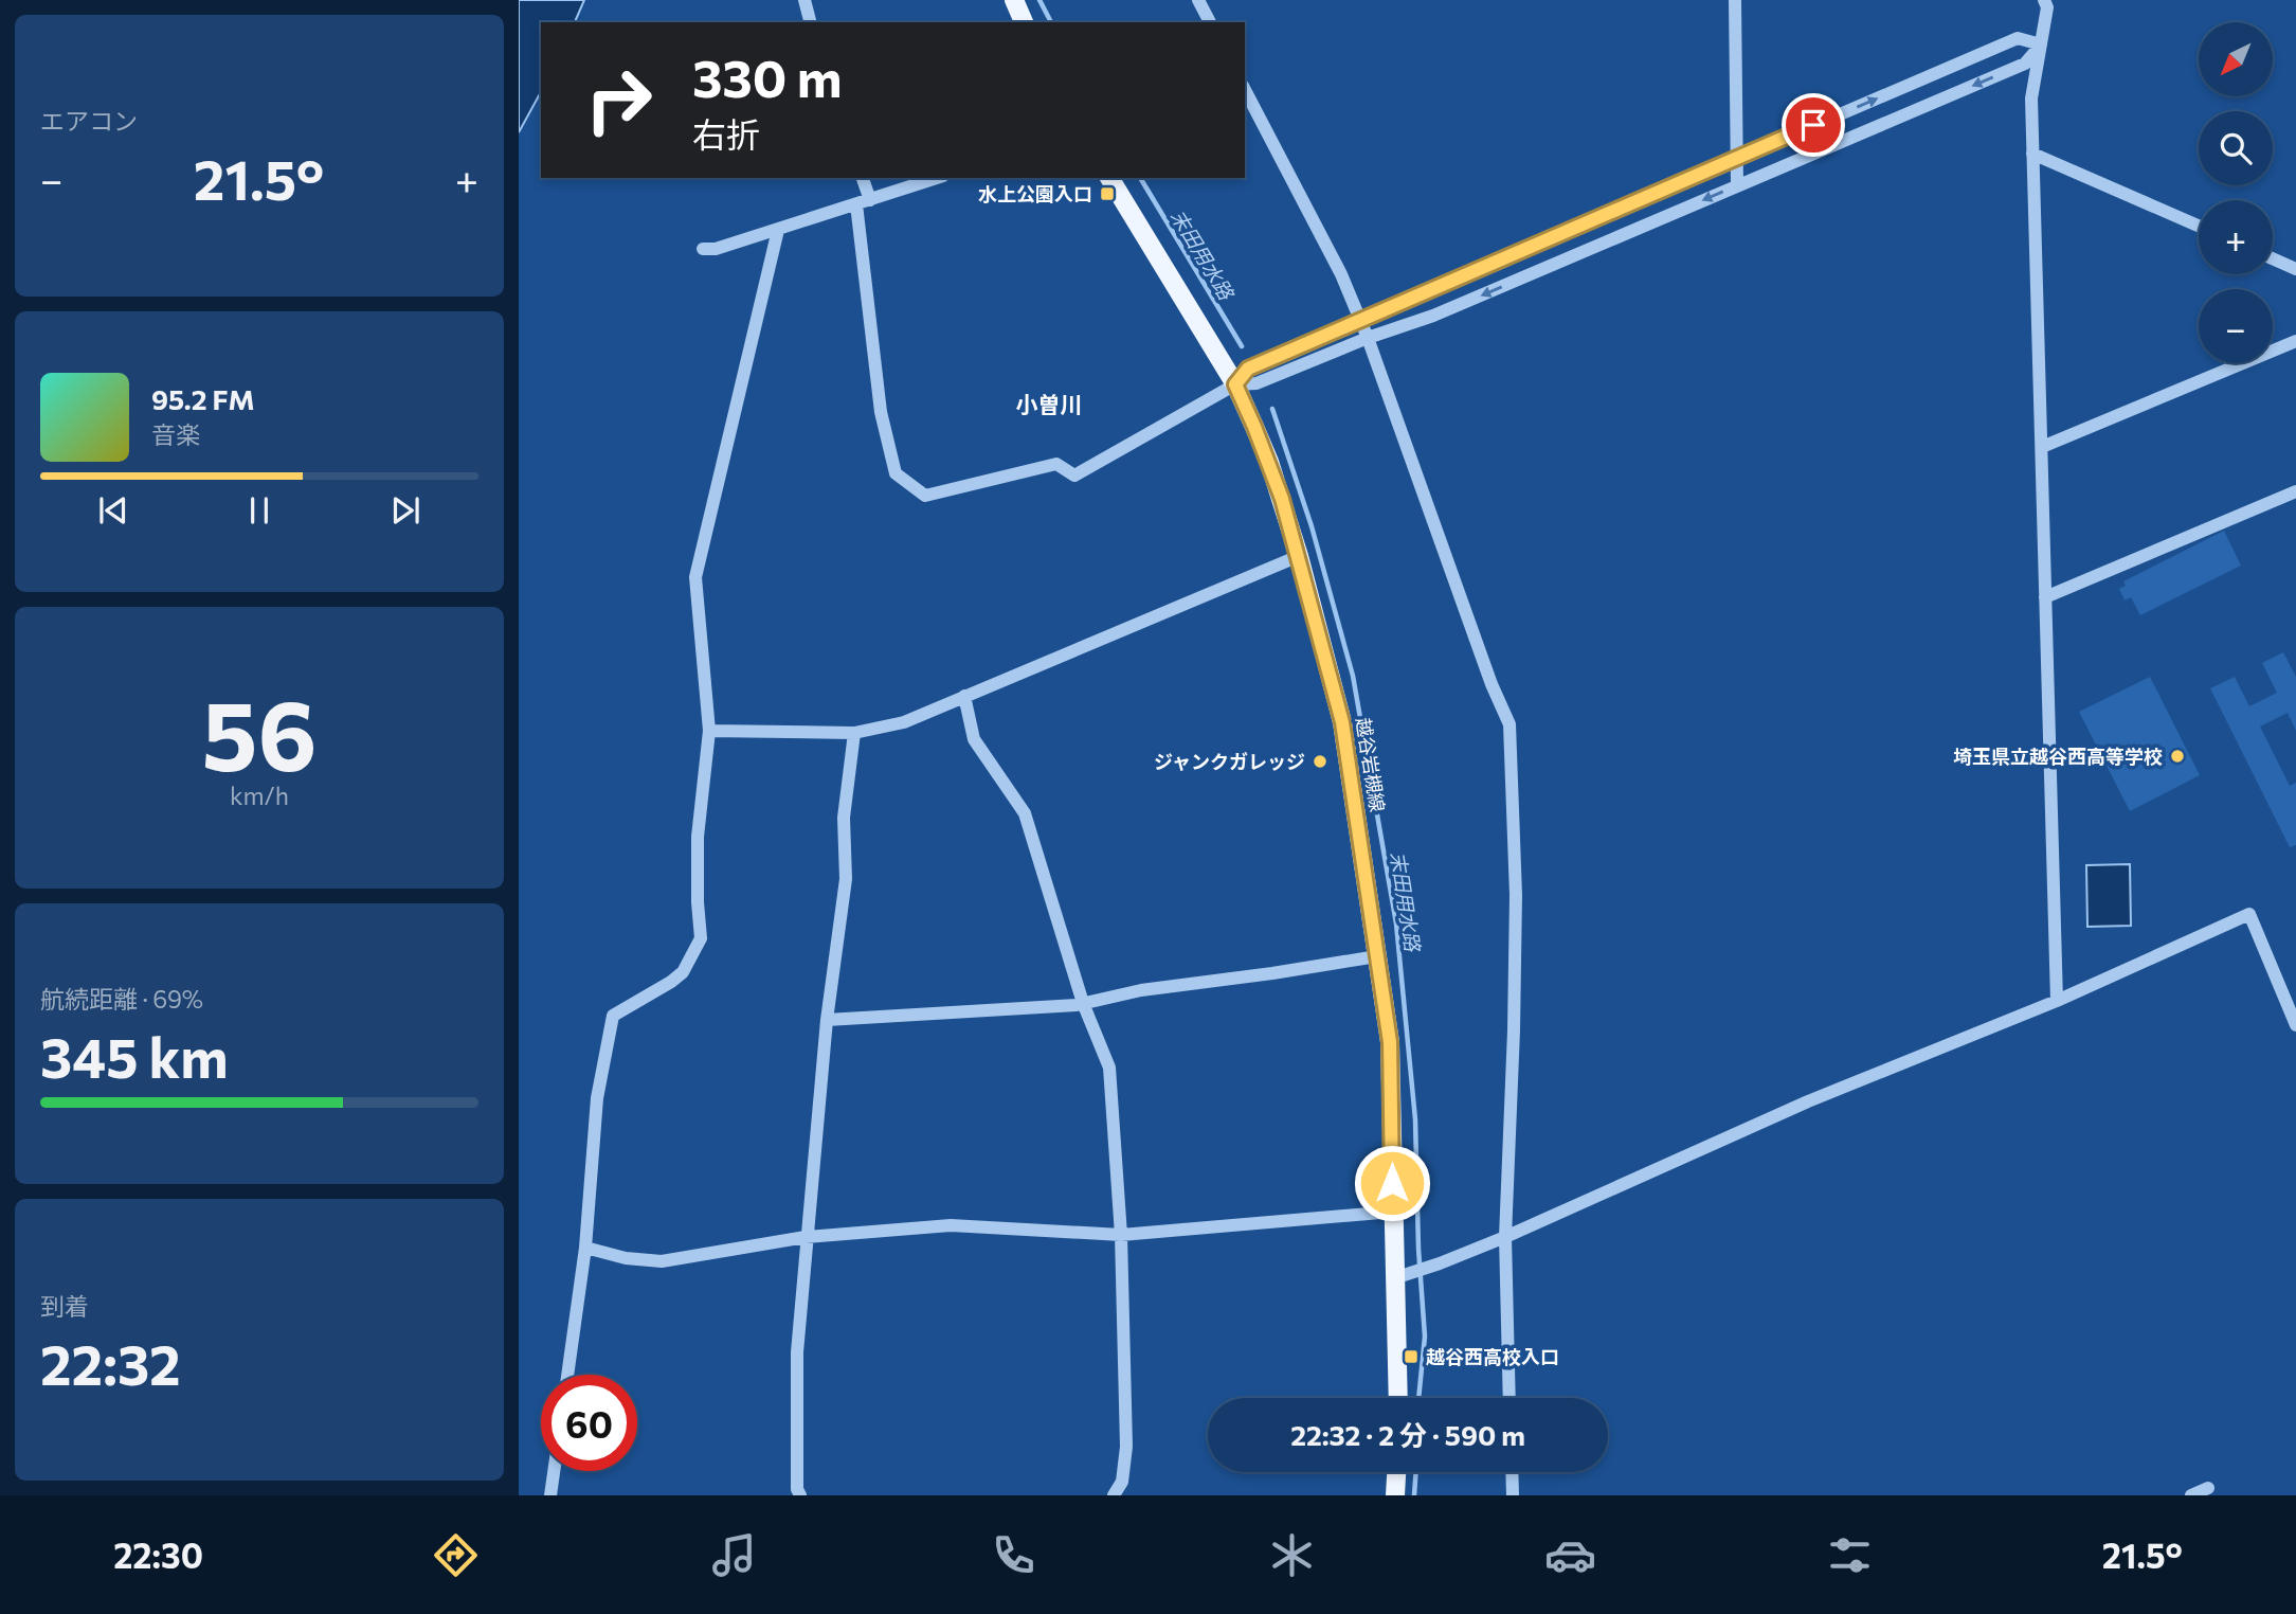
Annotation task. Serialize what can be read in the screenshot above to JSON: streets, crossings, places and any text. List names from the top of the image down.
{
  "streets": {
    "main road": ["越谷岩槻線"]
  },
  "districts": ["小曽川"],
  "water": ["末田用水路"],
  "places": {
    "transit": ["水上公園入口", "越谷西高校入口"],
    "other": ["埼玉県立越谷西高等学校", "ジャンクガレッジ"]
  },
  "north": "bottom left",
  "page": {
    "tile": [
      "エアコン",
      ["56", "km/h"],
      ["航続距離 · 69%", "345 km"],
      ["到着", "22:32"]
    ],
    "map_buttons": ["+", "−"],
    "turn": ["330 m", "右折"],
    "heat": ["−", "21.5°", "+"],
    "song": ["95.2 FM", "音楽"],
    "limit": "60",
    "trip": "22:32 · 2 分 · 590 m",
    "tabs": ["22:30", "21.5°"]
  }
}
